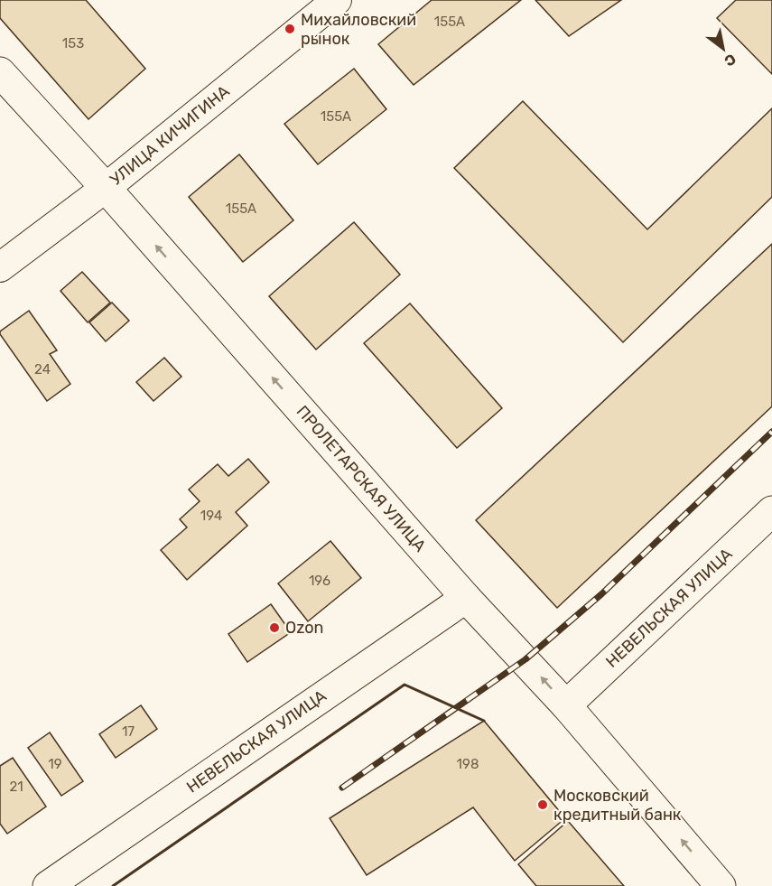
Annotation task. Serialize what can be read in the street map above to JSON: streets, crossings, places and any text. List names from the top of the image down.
{
  "streets": {
    "main road": ["ПРОЛЕТАРСКАЯ УЛИЦА", "НЕВЕЛЬСКАЯ УЛИЦА"],
    "street": ["УЛИЦА КИЧИГИНА"]
  },
  "crossings": [
    ["УЛИЦА КИЧИГИНА", "ПРОЛЕТАРСКАЯ УЛИЦА"],
    ["ПРОЛЕТАРСКАЯ УЛИЦА", "НЕВЕЛЬСКАЯ УЛИЦА"]
  ],
  "one_way": ["ПРОЛЕТАРСКАЯ УЛИЦА"],
  "places": ["Михайловский рынок", "Ozon", "Московский кредитный банк"],
  "house_numbers": [
    "155А",
    "153",
    "155А",
    "155А",
    "24",
    "194",
    "196",
    "17",
    "19",
    "198",
    "21"
  ],
  "north": "bottom right"
}
